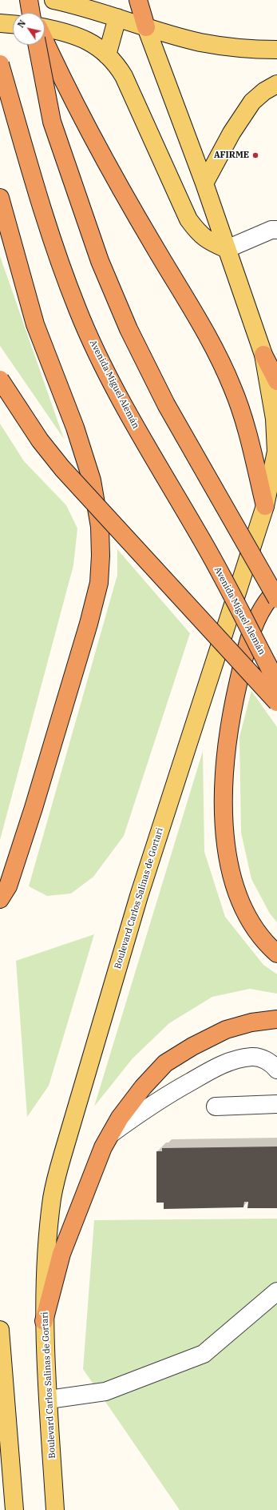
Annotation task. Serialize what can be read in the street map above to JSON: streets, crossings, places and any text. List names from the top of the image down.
{
  "streets": {
    "highway": ["Avenida Miguel Alemán"],
    "main road": ["Boulevard Carlos Salinas de Gortari"]
  },
  "places": ["AFIRME"],
  "north": "top left"
}
